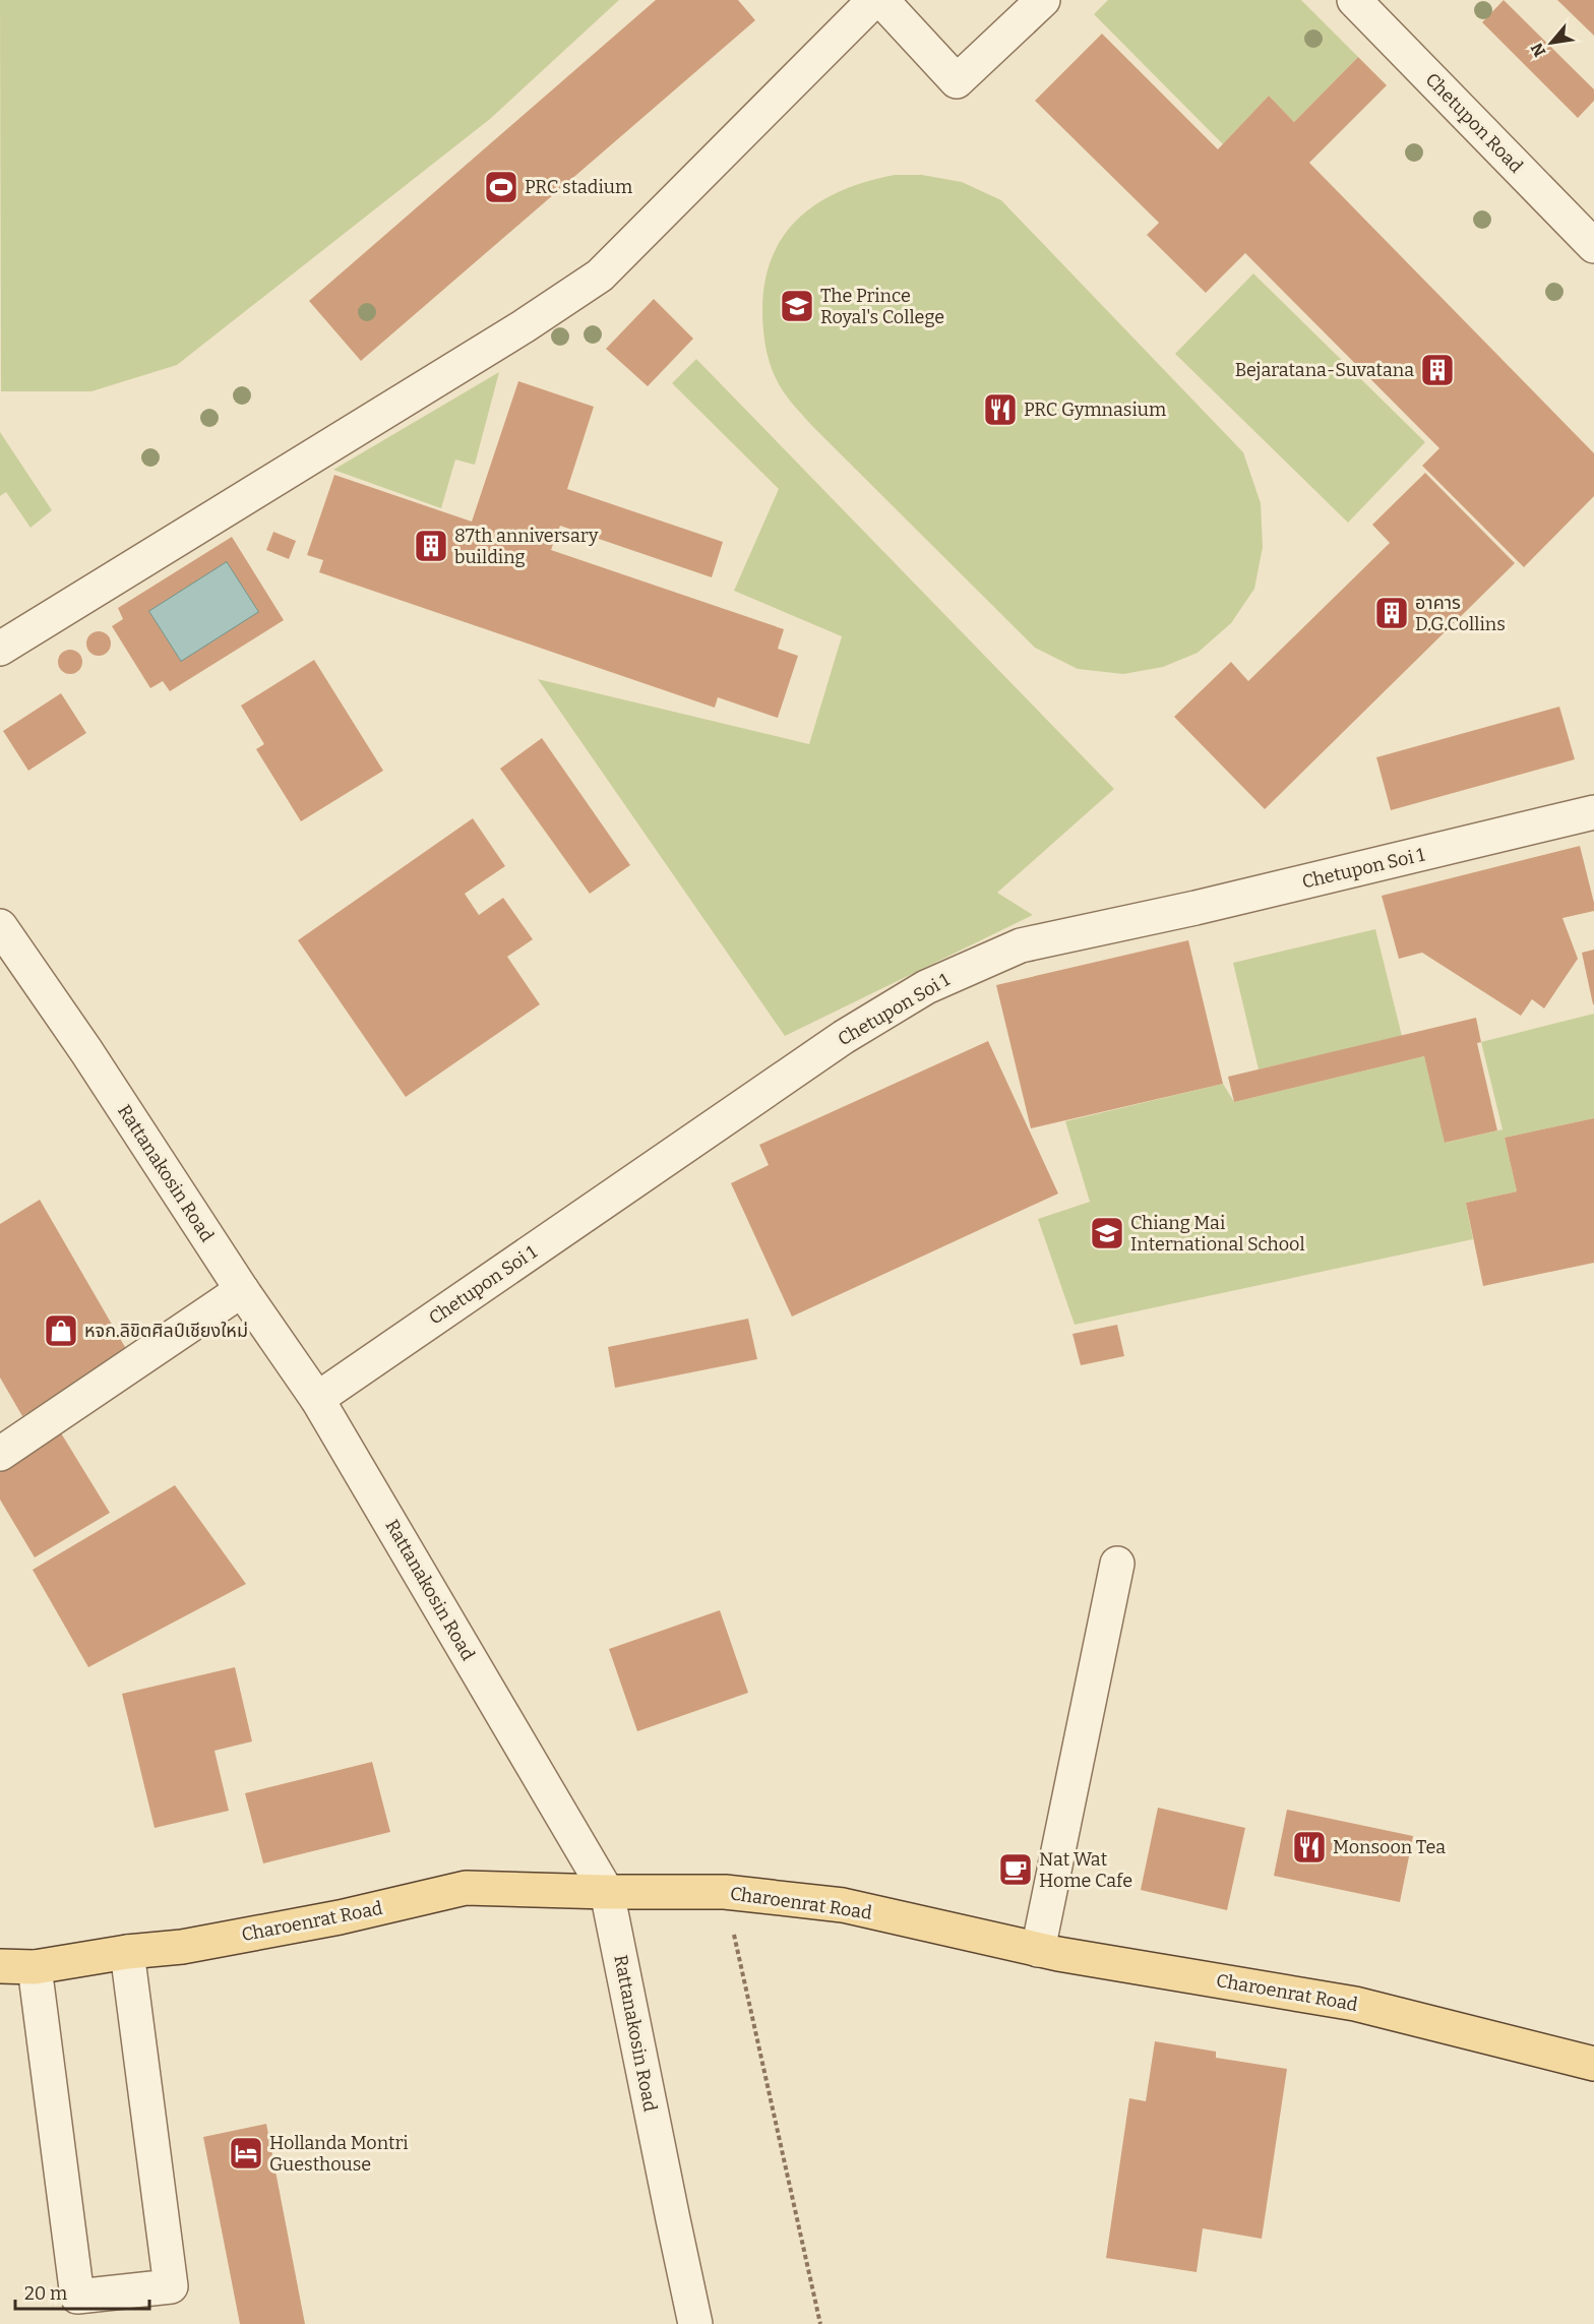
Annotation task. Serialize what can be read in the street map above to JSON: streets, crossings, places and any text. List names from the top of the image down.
{
  "streets": {
    "main road": ["Charoenrat Road"],
    "street": ["Chetupon Road", "Chetupon Soi 1", "Rattanakosin Road"]
  },
  "crossings": [
    ["Chetupon Soi 1", "Rattanakosin Road"],
    ["Rattanakosin Road", "Charoenrat Road"]
  ],
  "places": {
    "sports": ["PRC stadium"],
    "school or university": ["The Prince Royal's College", "Chiang Mai International School"],
    "building": ["Bejaratana-Suvatana", "87th anniversary building", "อาคาร D.G.Collins"],
    "restaurant": ["PRC Gymnasium", "Monsoon Tea"],
    "shop": ["หจก.ลิขิตศิลป์เชียงใหม่"],
    "cafe": ["Nat Wat Home Cafe"],
    "hotel": ["Hollanda Montri Guesthouse"]
  },
  "scale_bar": "20 m",
  "north": "bottom left"
}
